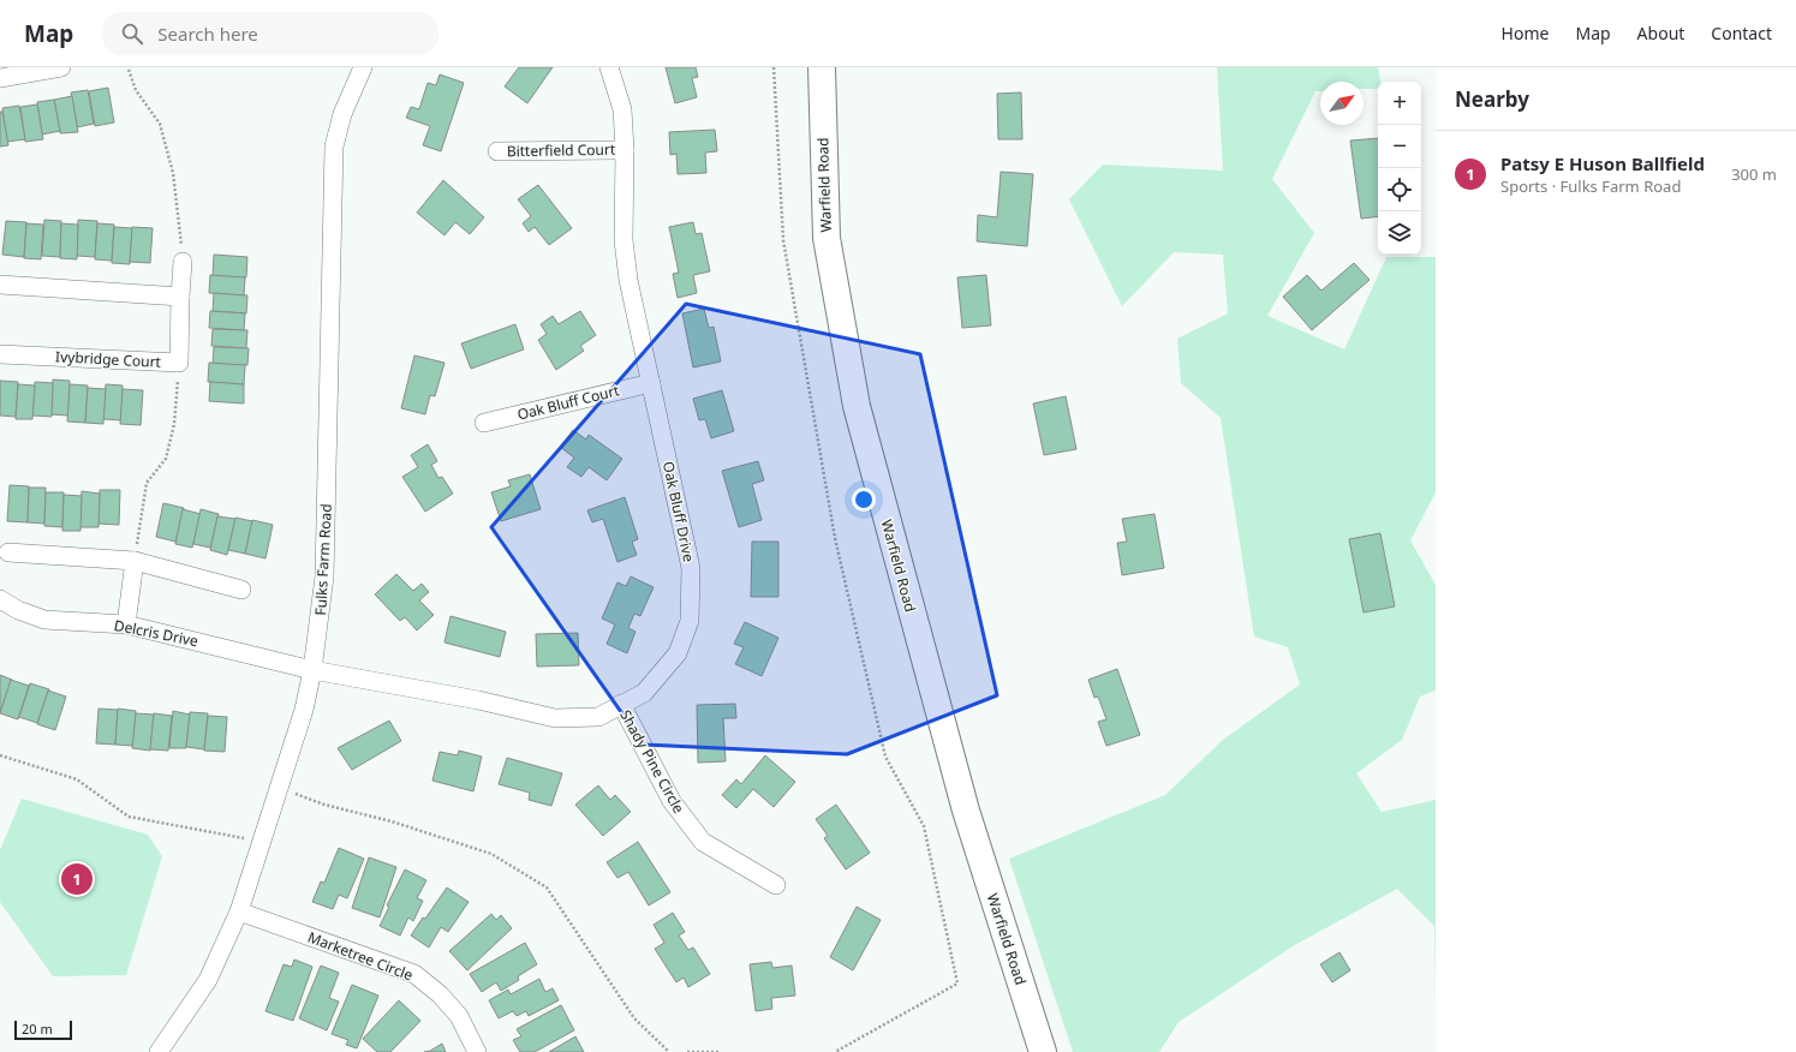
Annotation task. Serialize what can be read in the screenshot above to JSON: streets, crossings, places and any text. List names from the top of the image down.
{
  "streets": {
    "street": [
      "Bitterfield Court",
      "Warfield Road",
      "Ivybridge Court",
      "Oak Bluff Court",
      "Oak Bluff Drive",
      "Fulks Farm Road",
      "Delcris Drive",
      "Shady Pine Circle",
      "Marketree Circle"
    ]
  },
  "crossings": [
    ["Bitterfield Court", "Oak Bluff Drive"],
    ["Oak Bluff Court", "Oak Bluff Drive"],
    ["Oak Bluff Drive", "Fulks Farm Road"],
    ["Oak Bluff Drive", "Delcris Drive"],
    ["Oak Bluff Drive", "Shady Pine Circle"],
    ["Fulks Farm Road", "Delcris Drive"],
    ["Fulks Farm Road", "Marketree Circle"]
  ],
  "scale_bar": "20 m",
  "north": "top right",
  "page": {
    "header": "Map",
    "search": "Search here",
    "nav": [
      "Home",
      "Map",
      "About",
      "Contact"
    ],
    "heading": "Nearby",
    "map_buttons": ["+", "−"],
    "list": [
      {
        "mark": "1",
        "name": "Patsy E Huson Ballfield",
        "note": "Sports · Fulks Farm Road",
        "value": "300 m"
      }
    ],
    "pins": "1",
    "scale": "20 m"
  }
}
